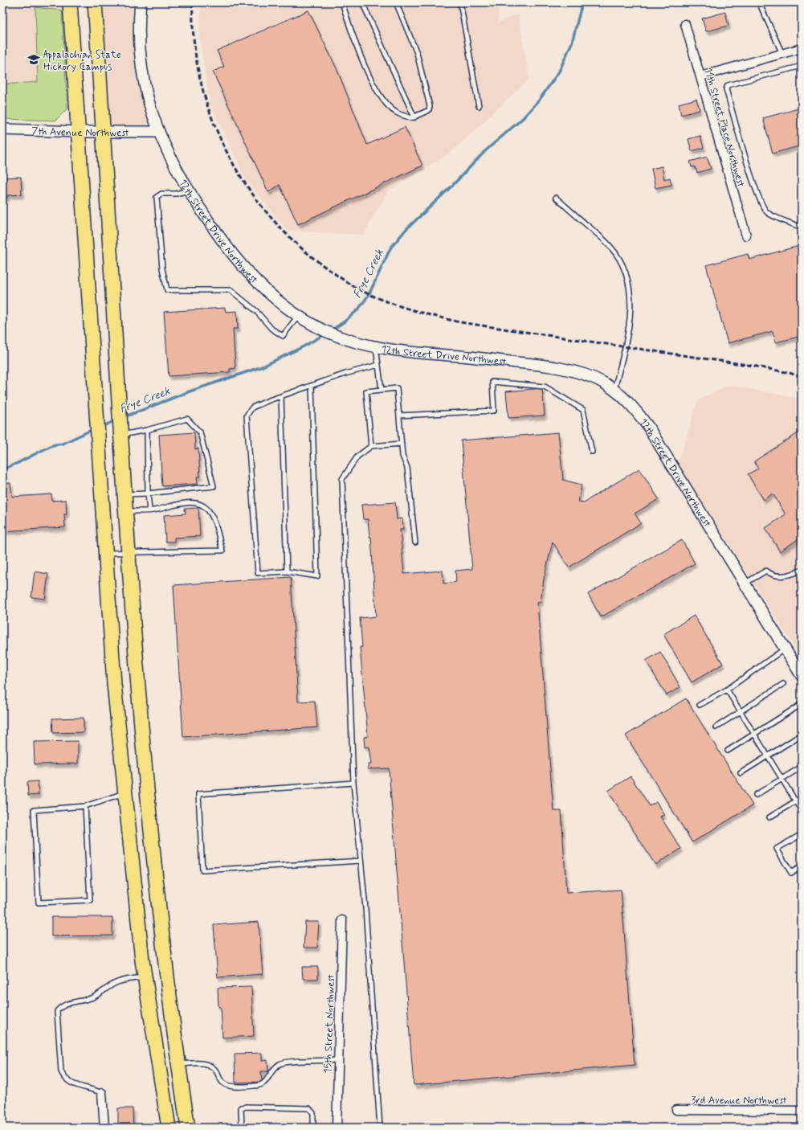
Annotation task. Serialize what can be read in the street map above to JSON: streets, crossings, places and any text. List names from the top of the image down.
{
  "streets": {
    "street": [
      "11th Street Place Northwest",
      "7th Avenue Northwest",
      "12th Street Drive Northwest",
      "15th Street Northwest",
      "3rd Avenue Northwest"
    ]
  },
  "crossings": [
    ["7th Avenue Northwest", "12th Street Drive Northwest"]
  ],
  "water": ["Frye Creek"],
  "places": {
    "school or university": ["Appalachian State Hickory Campus"]
  }
}
